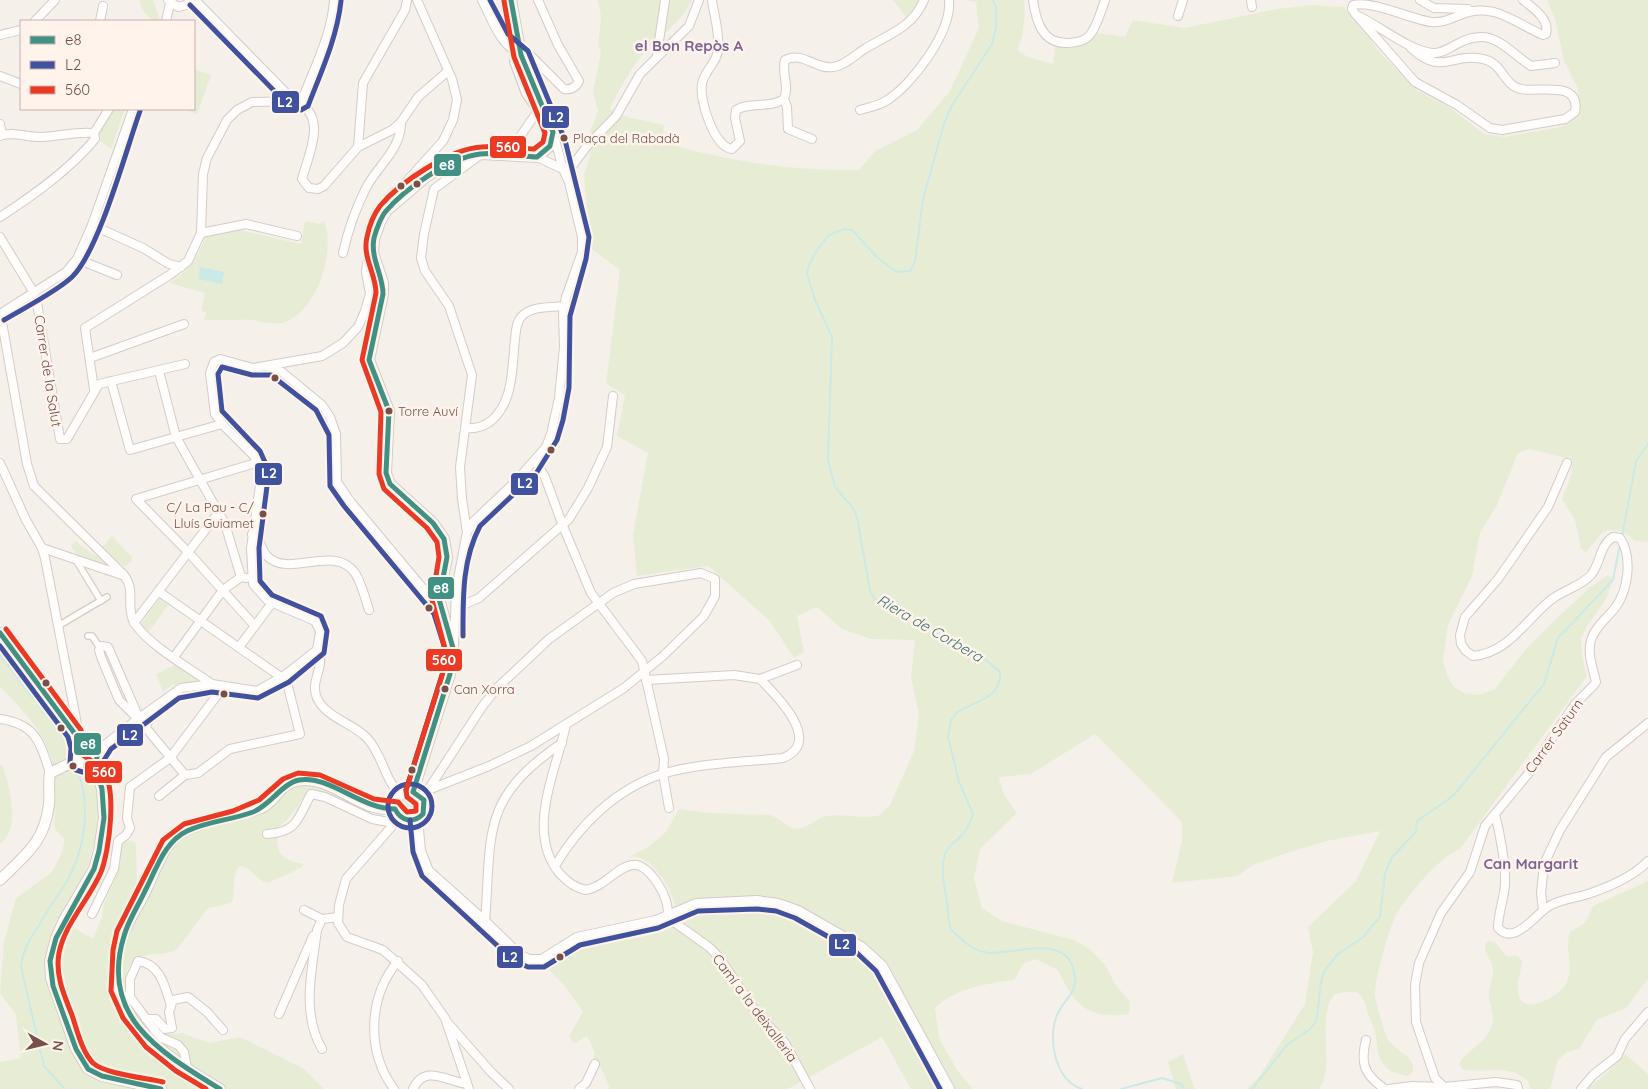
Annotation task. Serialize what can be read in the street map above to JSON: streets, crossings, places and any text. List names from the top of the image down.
{
  "streets": {
    "street": ["Carrer de la Salut", "Carrer Saturn", "Camí a la deixalleria"]
  },
  "districts": ["el Bon Repòs A", "Can Margarit"],
  "water": ["Riera de Corbera"],
  "places": [
    "Plaça del Rabadà",
    "Torre Auví",
    "C/ La Pau - C/ Lluís Guiamet",
    "Can Xorra"
  ],
  "lines": ["transit line e8", "transit line L2", "transit line 560"],
  "legend": ["e8", "L2", "560"],
  "north": "right"
}
